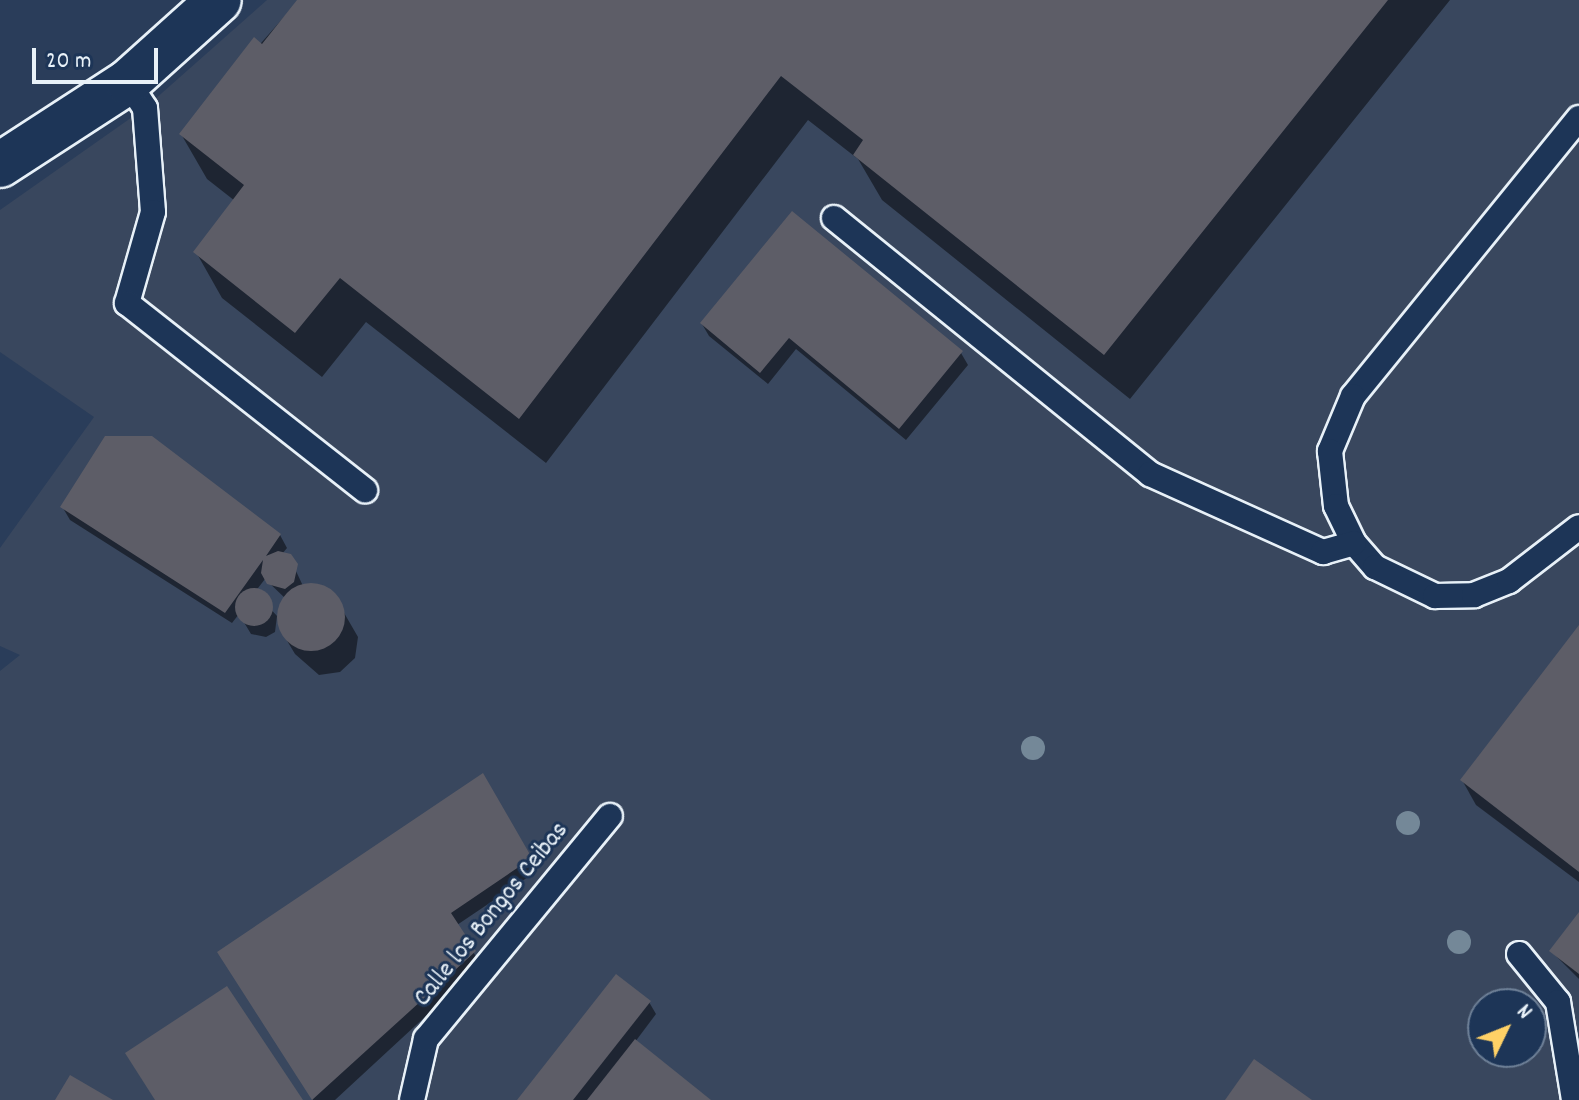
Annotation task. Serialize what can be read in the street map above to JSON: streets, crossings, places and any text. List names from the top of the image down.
{
  "streets": {
    "lane": ["Calle los Bongos Ceibas"]
  },
  "scale_bar": "20 m",
  "north": "top right"
}
